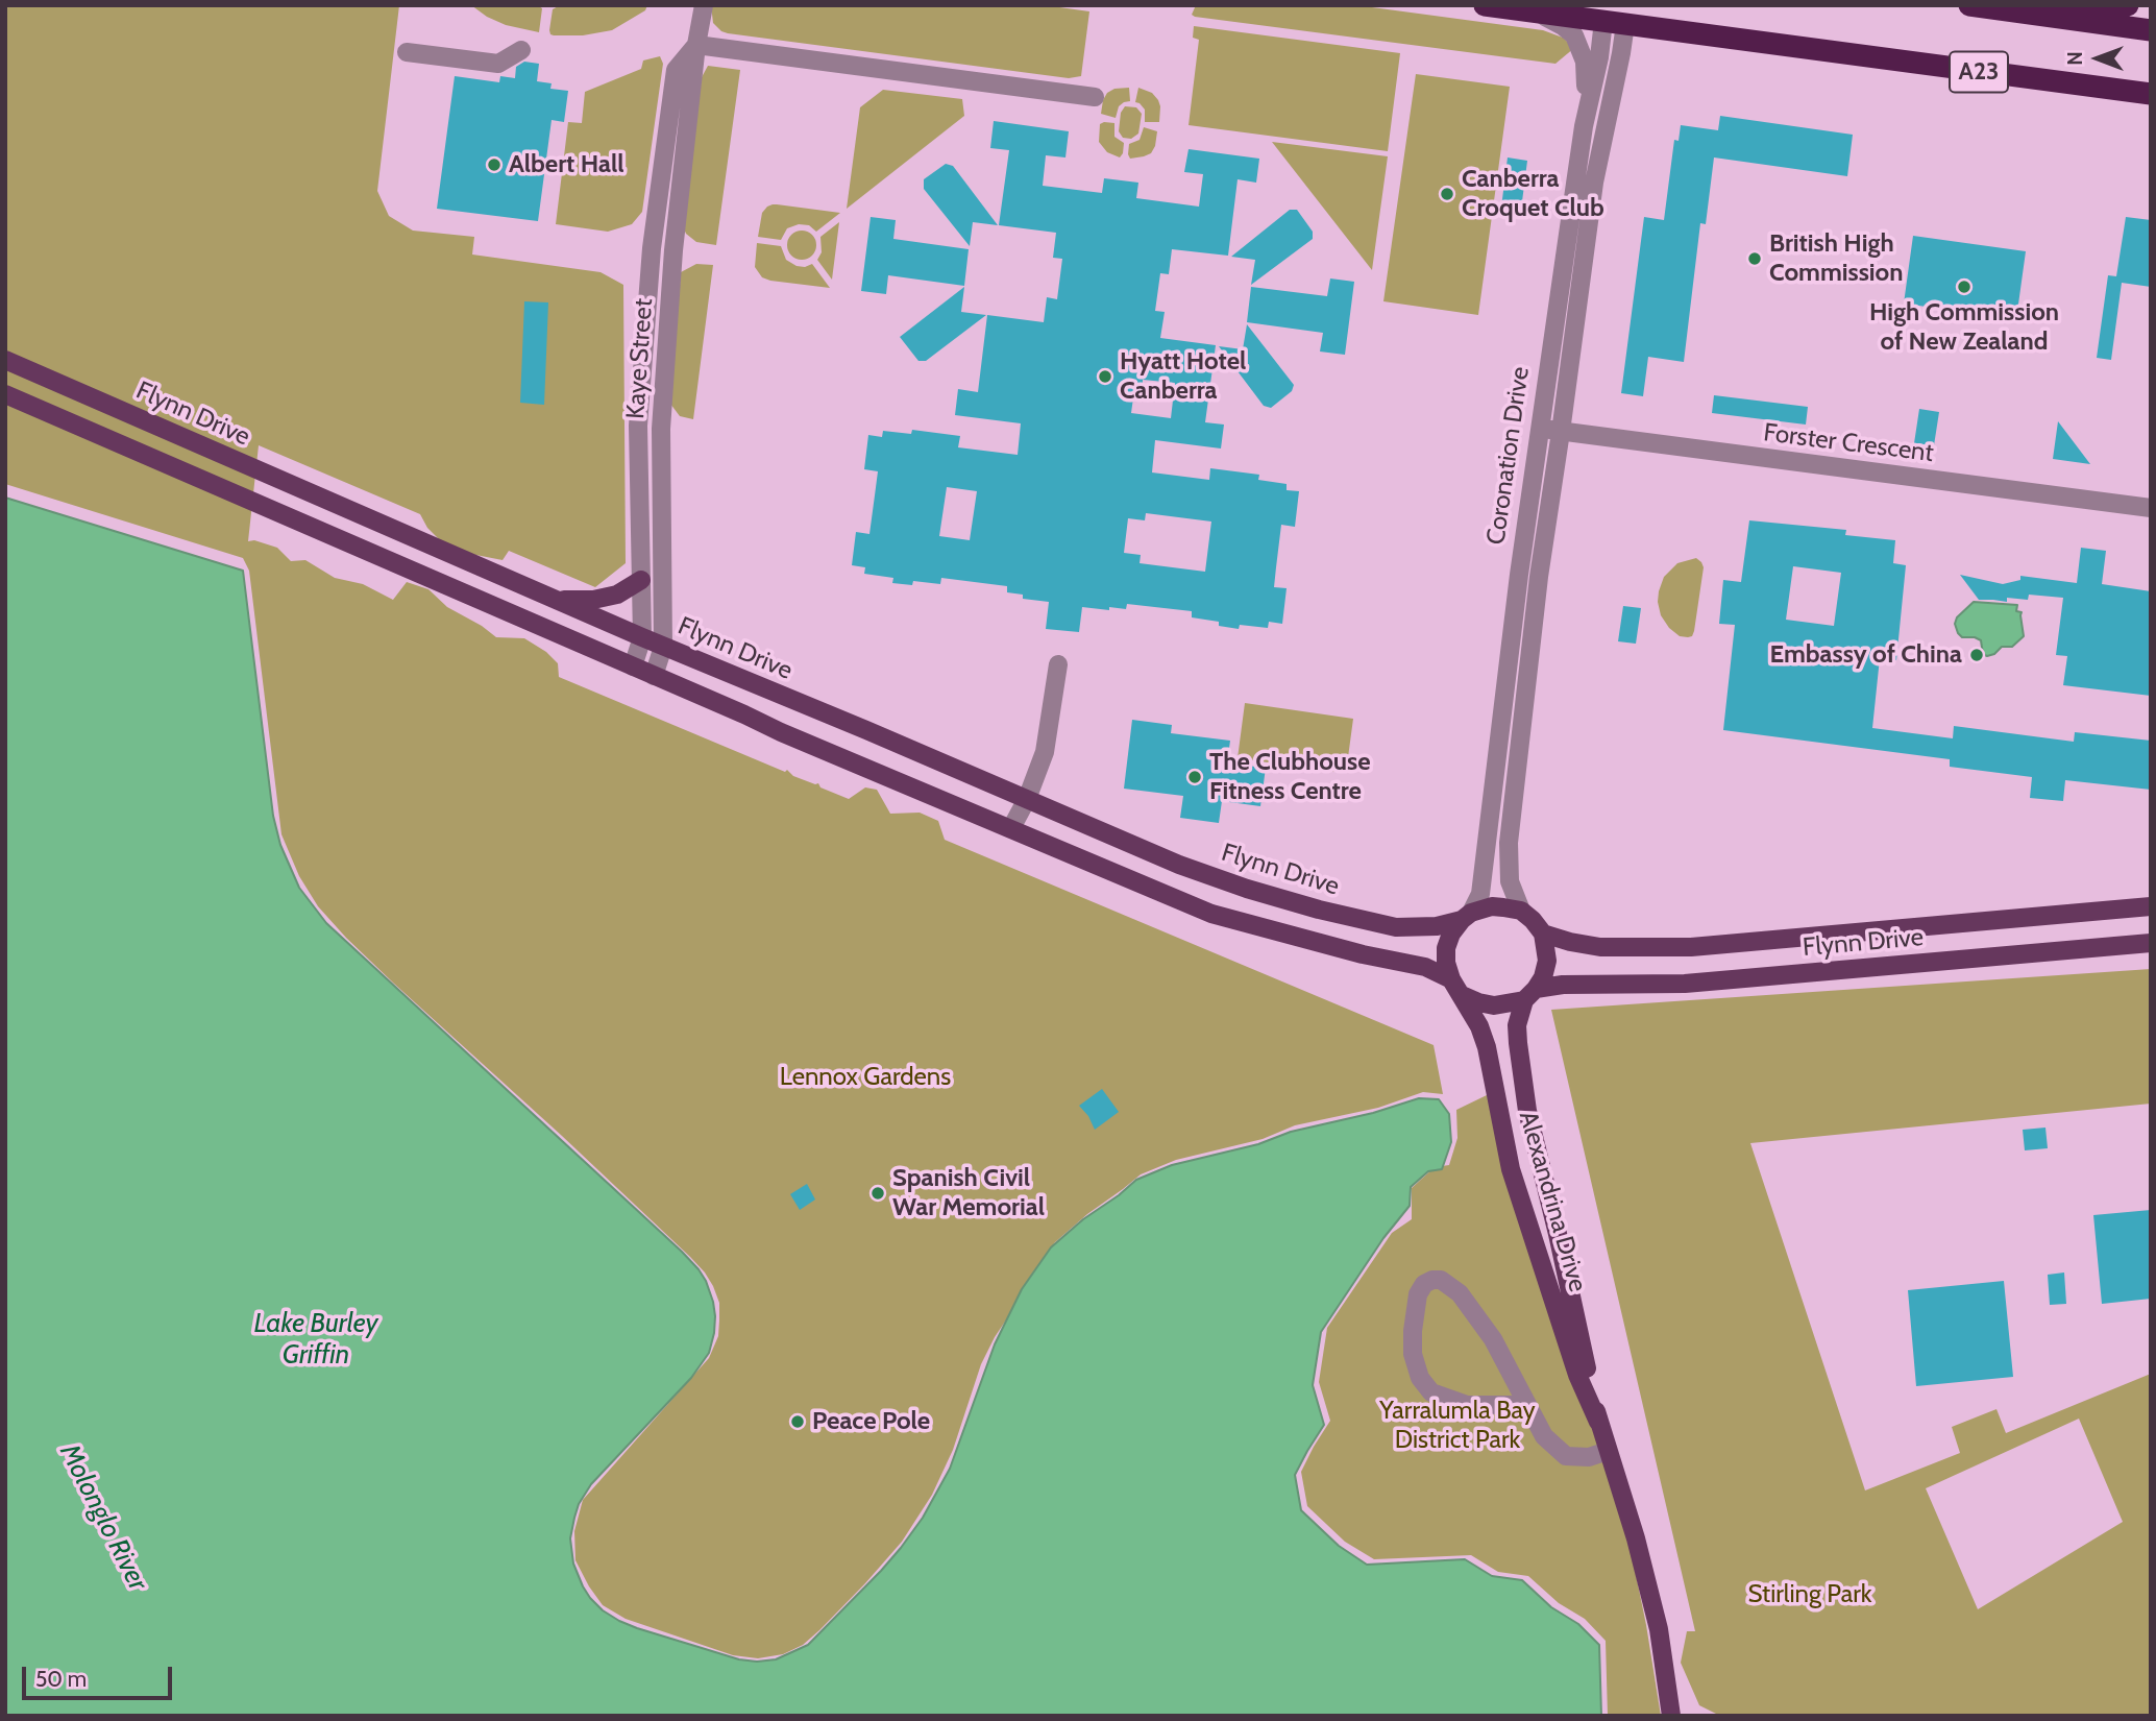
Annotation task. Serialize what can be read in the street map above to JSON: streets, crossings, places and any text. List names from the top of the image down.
{
  "streets": {
    "highway": ["A23"],
    "main road": ["Flynn Drive", "Alexandrina Drive"],
    "street": ["Kaye Street", "Forster Crescent", "Coronation Drive"]
  },
  "crossings": [
    ["A23", "Coronation Drive"],
    ["Kaye Street", "Flynn Drive"],
    ["Flynn Drive", "Coronation Drive"],
    ["Flynn Drive", "Alexandrina Drive"],
    ["Forster Crescent", "Coronation Drive"],
    ["Coronation Drive", "Alexandrina Drive"]
  ],
  "water": ["Lake Burley Griffin", "Molonglo River"],
  "parks": ["Lennox Gardens", "Yarralumla Bay District Park", "Stirling Park"],
  "places": [
    "Albert Hall",
    "Canberra Croquet Club",
    "British High Commission",
    "High Commission of New Zealand",
    "Hyatt Hotel Canberra",
    "Embassy of China",
    "The Clubhouse Fitness Centre",
    "Spanish Civil War Memorial",
    "Peace Pole"
  ],
  "scale_bar": "50 m",
  "north": "left"
}
